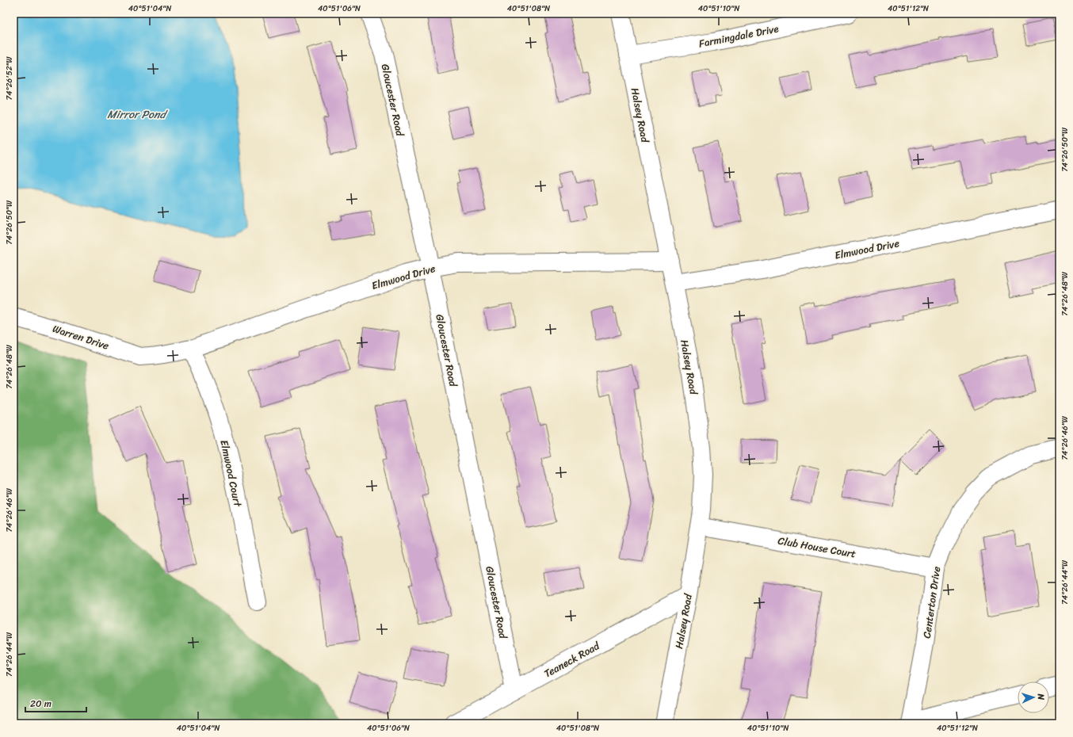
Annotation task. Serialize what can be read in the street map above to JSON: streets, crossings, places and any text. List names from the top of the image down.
{
  "streets": {
    "street": [
      "Farmingdale Drive",
      "Gloucester Road",
      "Halsey Road",
      "Elmwood Drive",
      "Warren Drive",
      "Elmwood Court",
      "Club House Court",
      "Centerton Drive",
      "Teaneck Road"
    ]
  },
  "crossings": [
    ["Farmingdale Drive", "Halsey Road"],
    ["Gloucester Road", "Elmwood Drive"],
    ["Gloucester Road", "Teaneck Road"],
    ["Halsey Road", "Elmwood Drive"],
    ["Halsey Road", "Club House Court"],
    ["Halsey Road", "Teaneck Road"],
    ["Elmwood Drive", "Warren Drive"],
    ["Elmwood Drive", "Elmwood Court"],
    ["Club House Court", "Centerton Drive"]
  ],
  "water": ["Mirror Pond"],
  "scale_bar": "20 m",
  "north": "right",
  "coordinates": [
    "40°51'04\"N",
    "40°51'06\"N",
    "40°51'08\"N",
    "40°51'10\"N",
    "40°51'12\"N",
    "74°26'52\"W",
    "74°26'50\"W",
    "74°26'48\"W",
    "74°26'46\"W",
    "74°26'44\"W"
  ]
}
